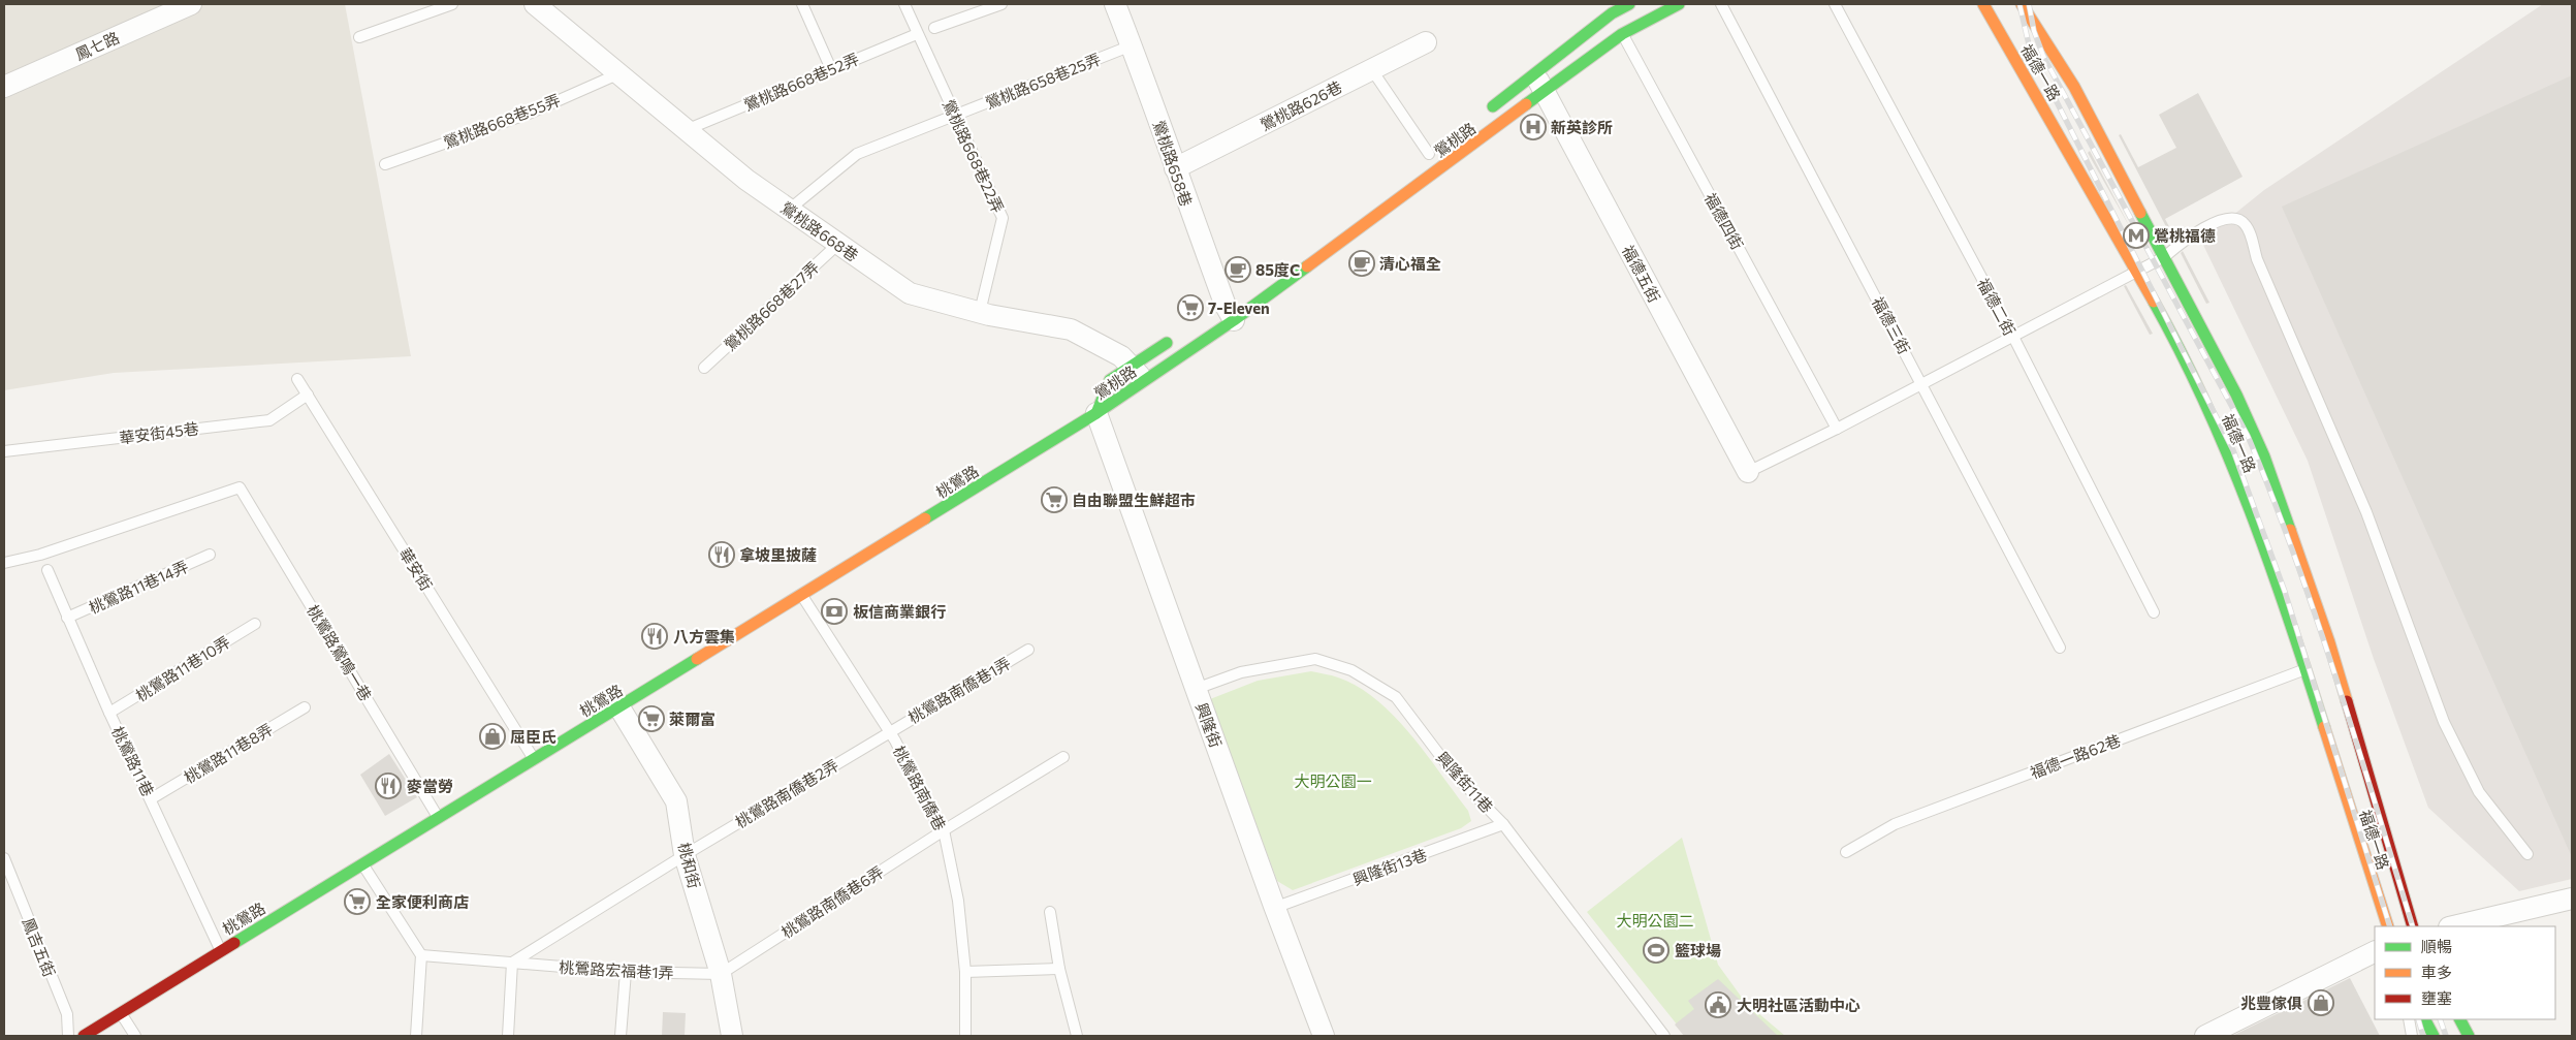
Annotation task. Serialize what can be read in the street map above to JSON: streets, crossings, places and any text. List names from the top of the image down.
{
  "streets": {
    "main road": ["福德一路", "鶯桃路", "桃鶯路"],
    "street": [
      "鳳七路",
      "鶯桃路626巷",
      "鶯桃路658巷",
      "鶯桃路668巷",
      "福德五街",
      "興隆街",
      "桃和街"
    ],
    "lane": [
      "鶯桃路658巷25弄",
      "鶯桃路668巷52弄",
      "鶯桃路668巷55弄",
      "鶯桃路668巷22弄",
      "福德四街",
      "鶯桃路668巷27弄",
      "福德二街",
      "福德三街",
      "華安街45巷",
      "華安街",
      "桃鶯路11巷14弄",
      "桃鶯路鶯鳴一巷",
      "桃鶯路11巷10弄",
      "桃鶯路南僑巷1弄",
      "桃鶯路11巷8弄",
      "福德一路62巷",
      "桃鶯路11巷",
      "興隆街11巷",
      "桃鶯路南僑巷",
      "桃鶯路南僑巷2弄",
      "興隆街13巷",
      "桃鶯路南僑巷6弄",
      "鳳吉五街",
      "桃鶯路宏福巷1弄"
    ]
  },
  "crossings": [
    ["福德一路", "福德一路62巷"],
    ["鶯桃路658巷25弄", "鶯桃路668巷22弄"],
    ["鶯桃路658巷25弄", "鶯桃路658巷"],
    ["鶯桃路658巷25弄", "鶯桃路668巷"],
    ["鶯桃路668巷52弄", "鶯桃路668巷22弄"],
    ["鶯桃路668巷52弄", "鶯桃路668巷"],
    ["鶯桃路626巷", "鶯桃路658巷"],
    ["鶯桃路668巷55弄", "鶯桃路668巷"],
    ["鶯桃路", "鶯桃路658巷"],
    ["鶯桃路", "福德四街"],
    ["鶯桃路", "鶯桃路668巷"],
    ["鶯桃路", "福德五街"],
    ["鶯桃路", "桃鶯路"],
    ["鶯桃路", "興隆街"],
    ["鶯桃路668巷22弄", "鶯桃路668巷"],
    ["鶯桃路668巷", "鶯桃路668巷27弄"],
    ["華安街45巷", "華安街"],
    ["桃鶯路", "華安街"],
    ["桃鶯路", "桃鶯路鶯鳴一巷"],
    ["桃鶯路", "興隆街"],
    ["桃鶯路", "桃鶯路11巷"],
    ["桃鶯路", "桃鶯路南僑巷"],
    ["桃鶯路", "桃和街"],
    ["桃鶯路11巷14弄", "桃鶯路11巷"],
    ["桃鶯路11巷10弄", "桃鶯路11巷"],
    ["桃鶯路南僑巷1弄", "桃鶯路南僑巷"],
    ["桃鶯路南僑巷1弄", "桃鶯路南僑巷2弄"],
    ["興隆街", "興隆街11巷"],
    ["興隆街", "興隆街13巷"],
    ["桃鶯路11巷8弄", "桃鶯路11巷"],
    ["興隆街11巷", "興隆街13巷"],
    ["桃鶯路南僑巷", "桃鶯路南僑巷2弄"],
    ["桃鶯路南僑巷", "桃鶯路南僑巷6弄"],
    ["桃鶯路南僑巷2弄", "桃和街"],
    ["桃鶯路南僑巷2弄", "桃鶯路宏福巷1弄"],
    ["桃和街", "桃鶯路南僑巷6弄"],
    ["桃和街", "桃鶯路宏福巷1弄"],
    ["桃鶯路南僑巷6弄", "桃鶯路宏福巷1弄"]
  ],
  "parks": ["大明公園一", "大明公園二"],
  "places": {
    "hospital": ["新英診所"],
    "metro station": ["鶯桃福德"],
    "cafe": ["清心福全", "85度C"],
    "supermarket": [
      "7-Eleven",
      "自由聯盟生鮮超市",
      "萊爾富",
      "全家便利商店"
    ],
    "restaurant": ["拿坡里披薩", "八方雲集", "麥當勞"],
    "bank": ["板信商業銀行"],
    "shop": ["屈臣氏", "兆豐傢俱"],
    "sports": ["籃球場"],
    "public building": ["大明社區活動中心"]
  },
  "legend": ["順暢", "車多", "壅塞"]
}
